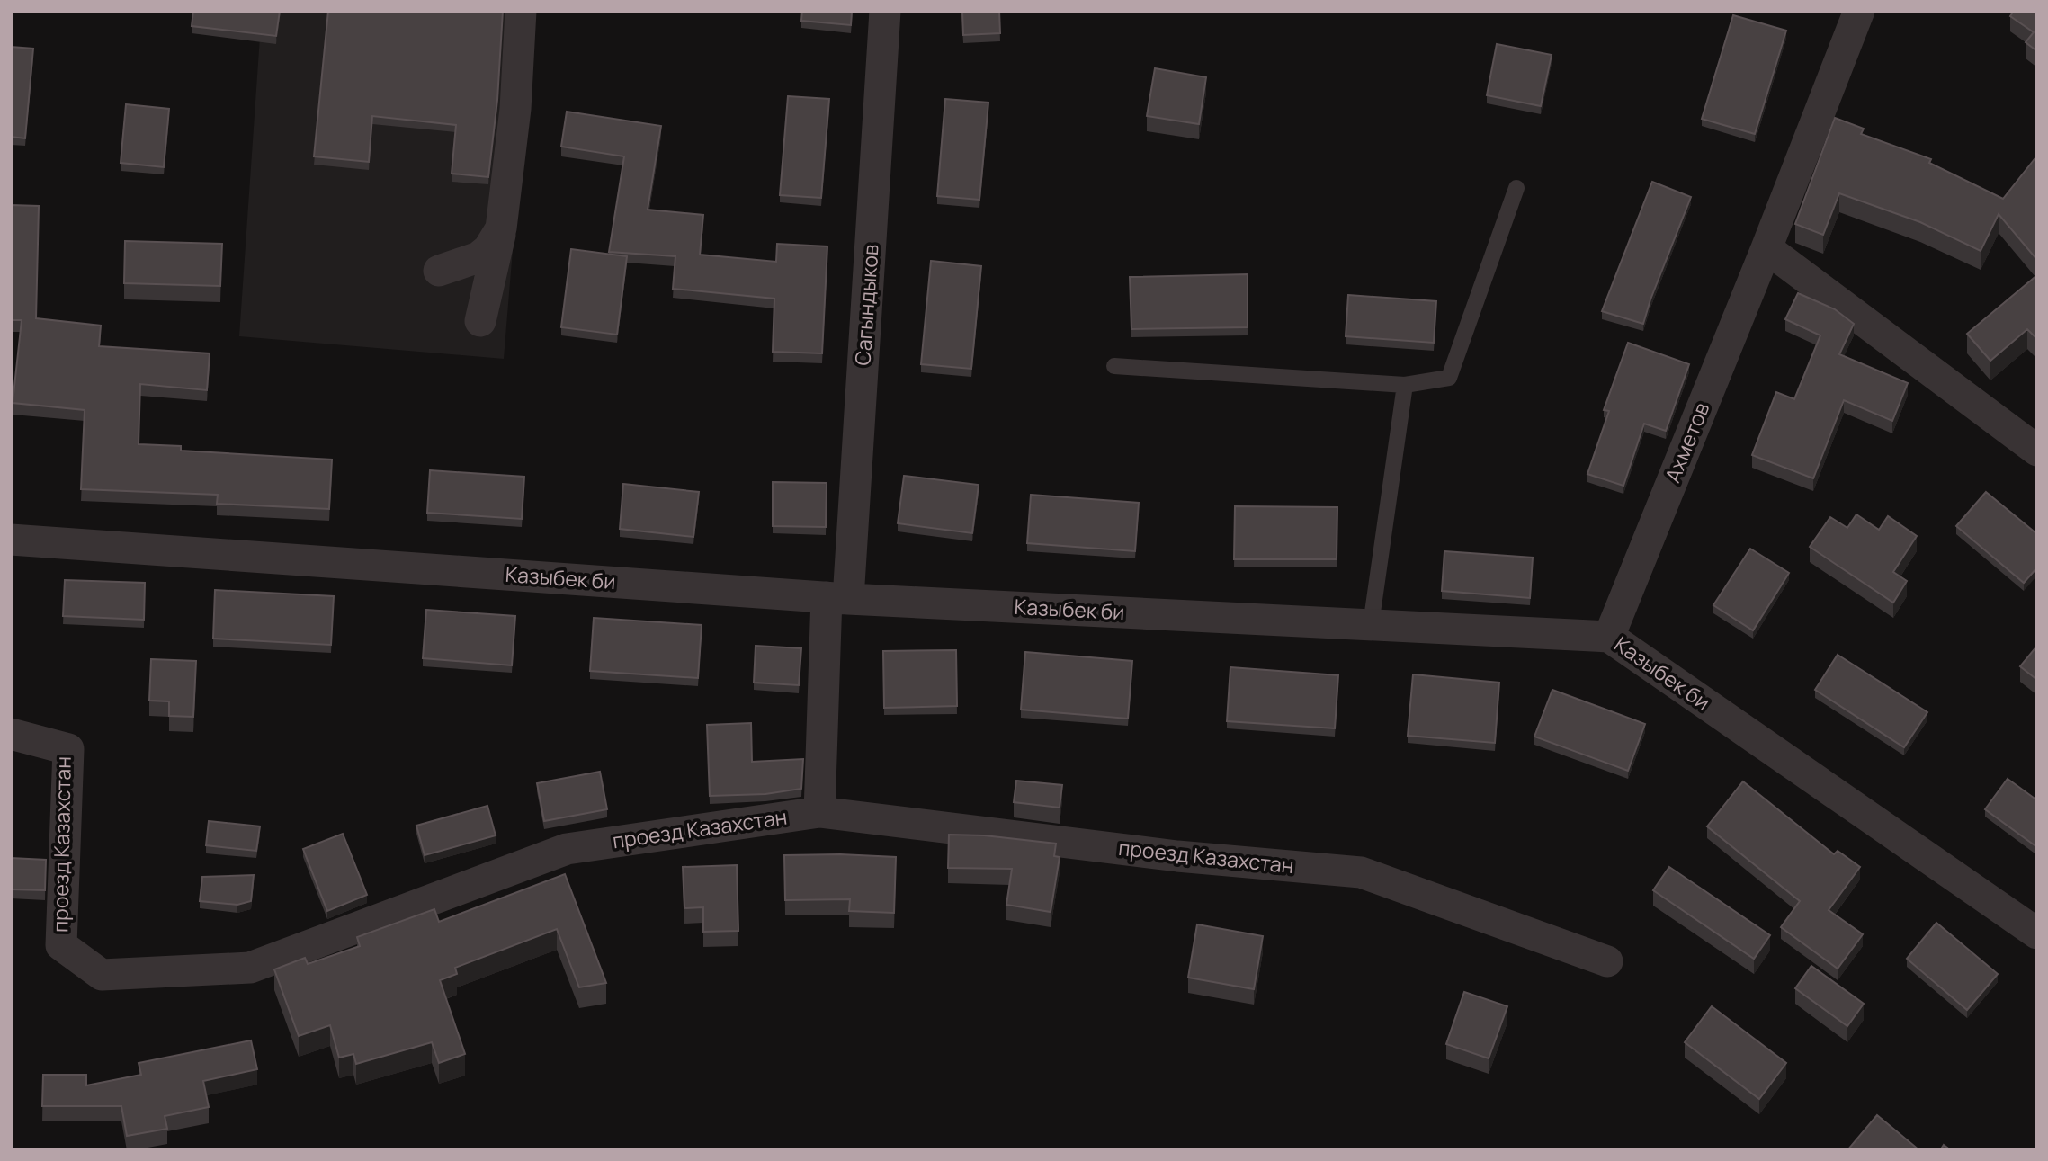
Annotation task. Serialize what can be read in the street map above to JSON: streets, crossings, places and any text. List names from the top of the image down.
{
  "streets": {
    "street": [
      "Сагындыков",
      "Ахметов",
      "Казыбек би",
      "проезд Казахстан"
    ]
  },
  "crossings": [
    ["Сагындыков", "Казыбек би"],
    ["Сагындыков", "проезд Казахстан"],
    ["Ахметов", "Казыбек би"]
  ]
}
